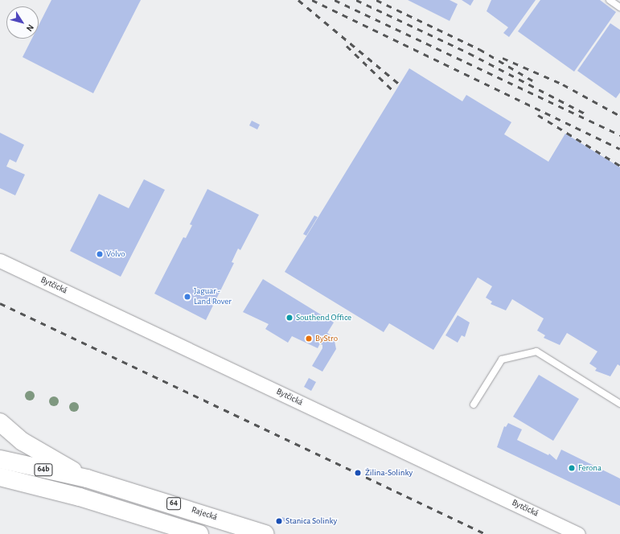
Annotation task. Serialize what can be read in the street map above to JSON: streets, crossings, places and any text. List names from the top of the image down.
{
  "streets": {
    "main road": ["64b", "64", "Rajecká"],
    "street": ["Bytčická"]
  },
  "crossings": [
    ["64b", "64"],
    ["64b", "Rajecká"]
  ],
  "places": [
    "Volvo",
    "Jaguar - Land Rover",
    "Southend Office",
    "ByStro",
    "Ferona",
    "Žilina-Solinky",
    "Stanica Solinky"
  ],
  "north": "bottom right"
}
